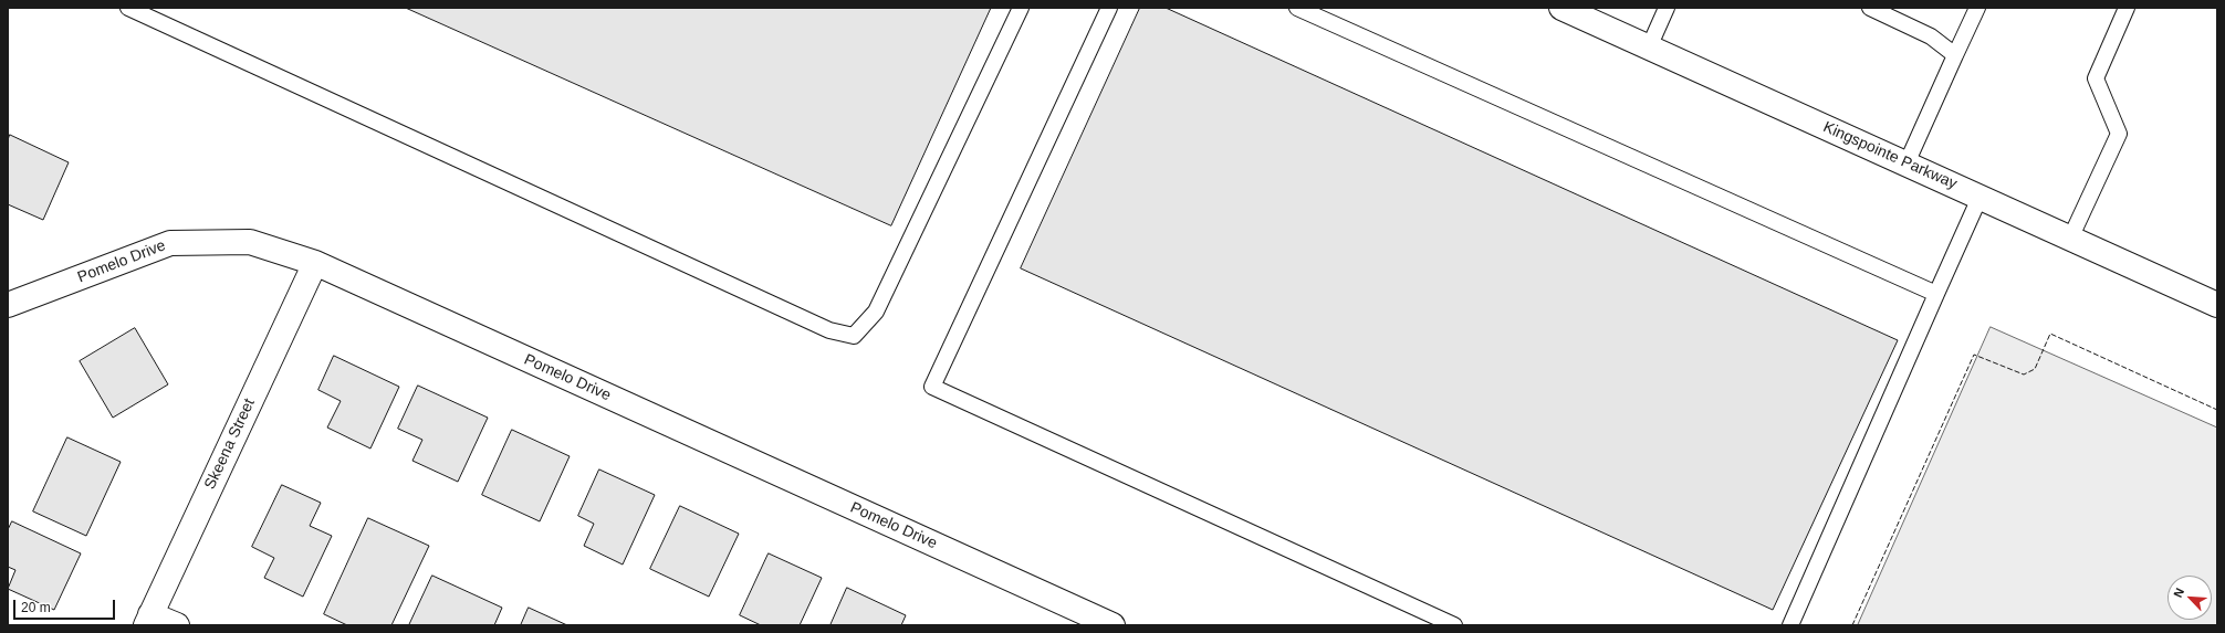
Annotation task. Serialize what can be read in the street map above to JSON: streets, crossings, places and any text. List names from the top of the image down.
{
  "streets": {
    "street": ["Kingspointe Parkway", "Pomelo Drive", "Skeena Street"]
  },
  "crossings": [
    ["Pomelo Drive", "Skeena Street"]
  ],
  "scale_bar": "20 m",
  "north": "top left"
}
